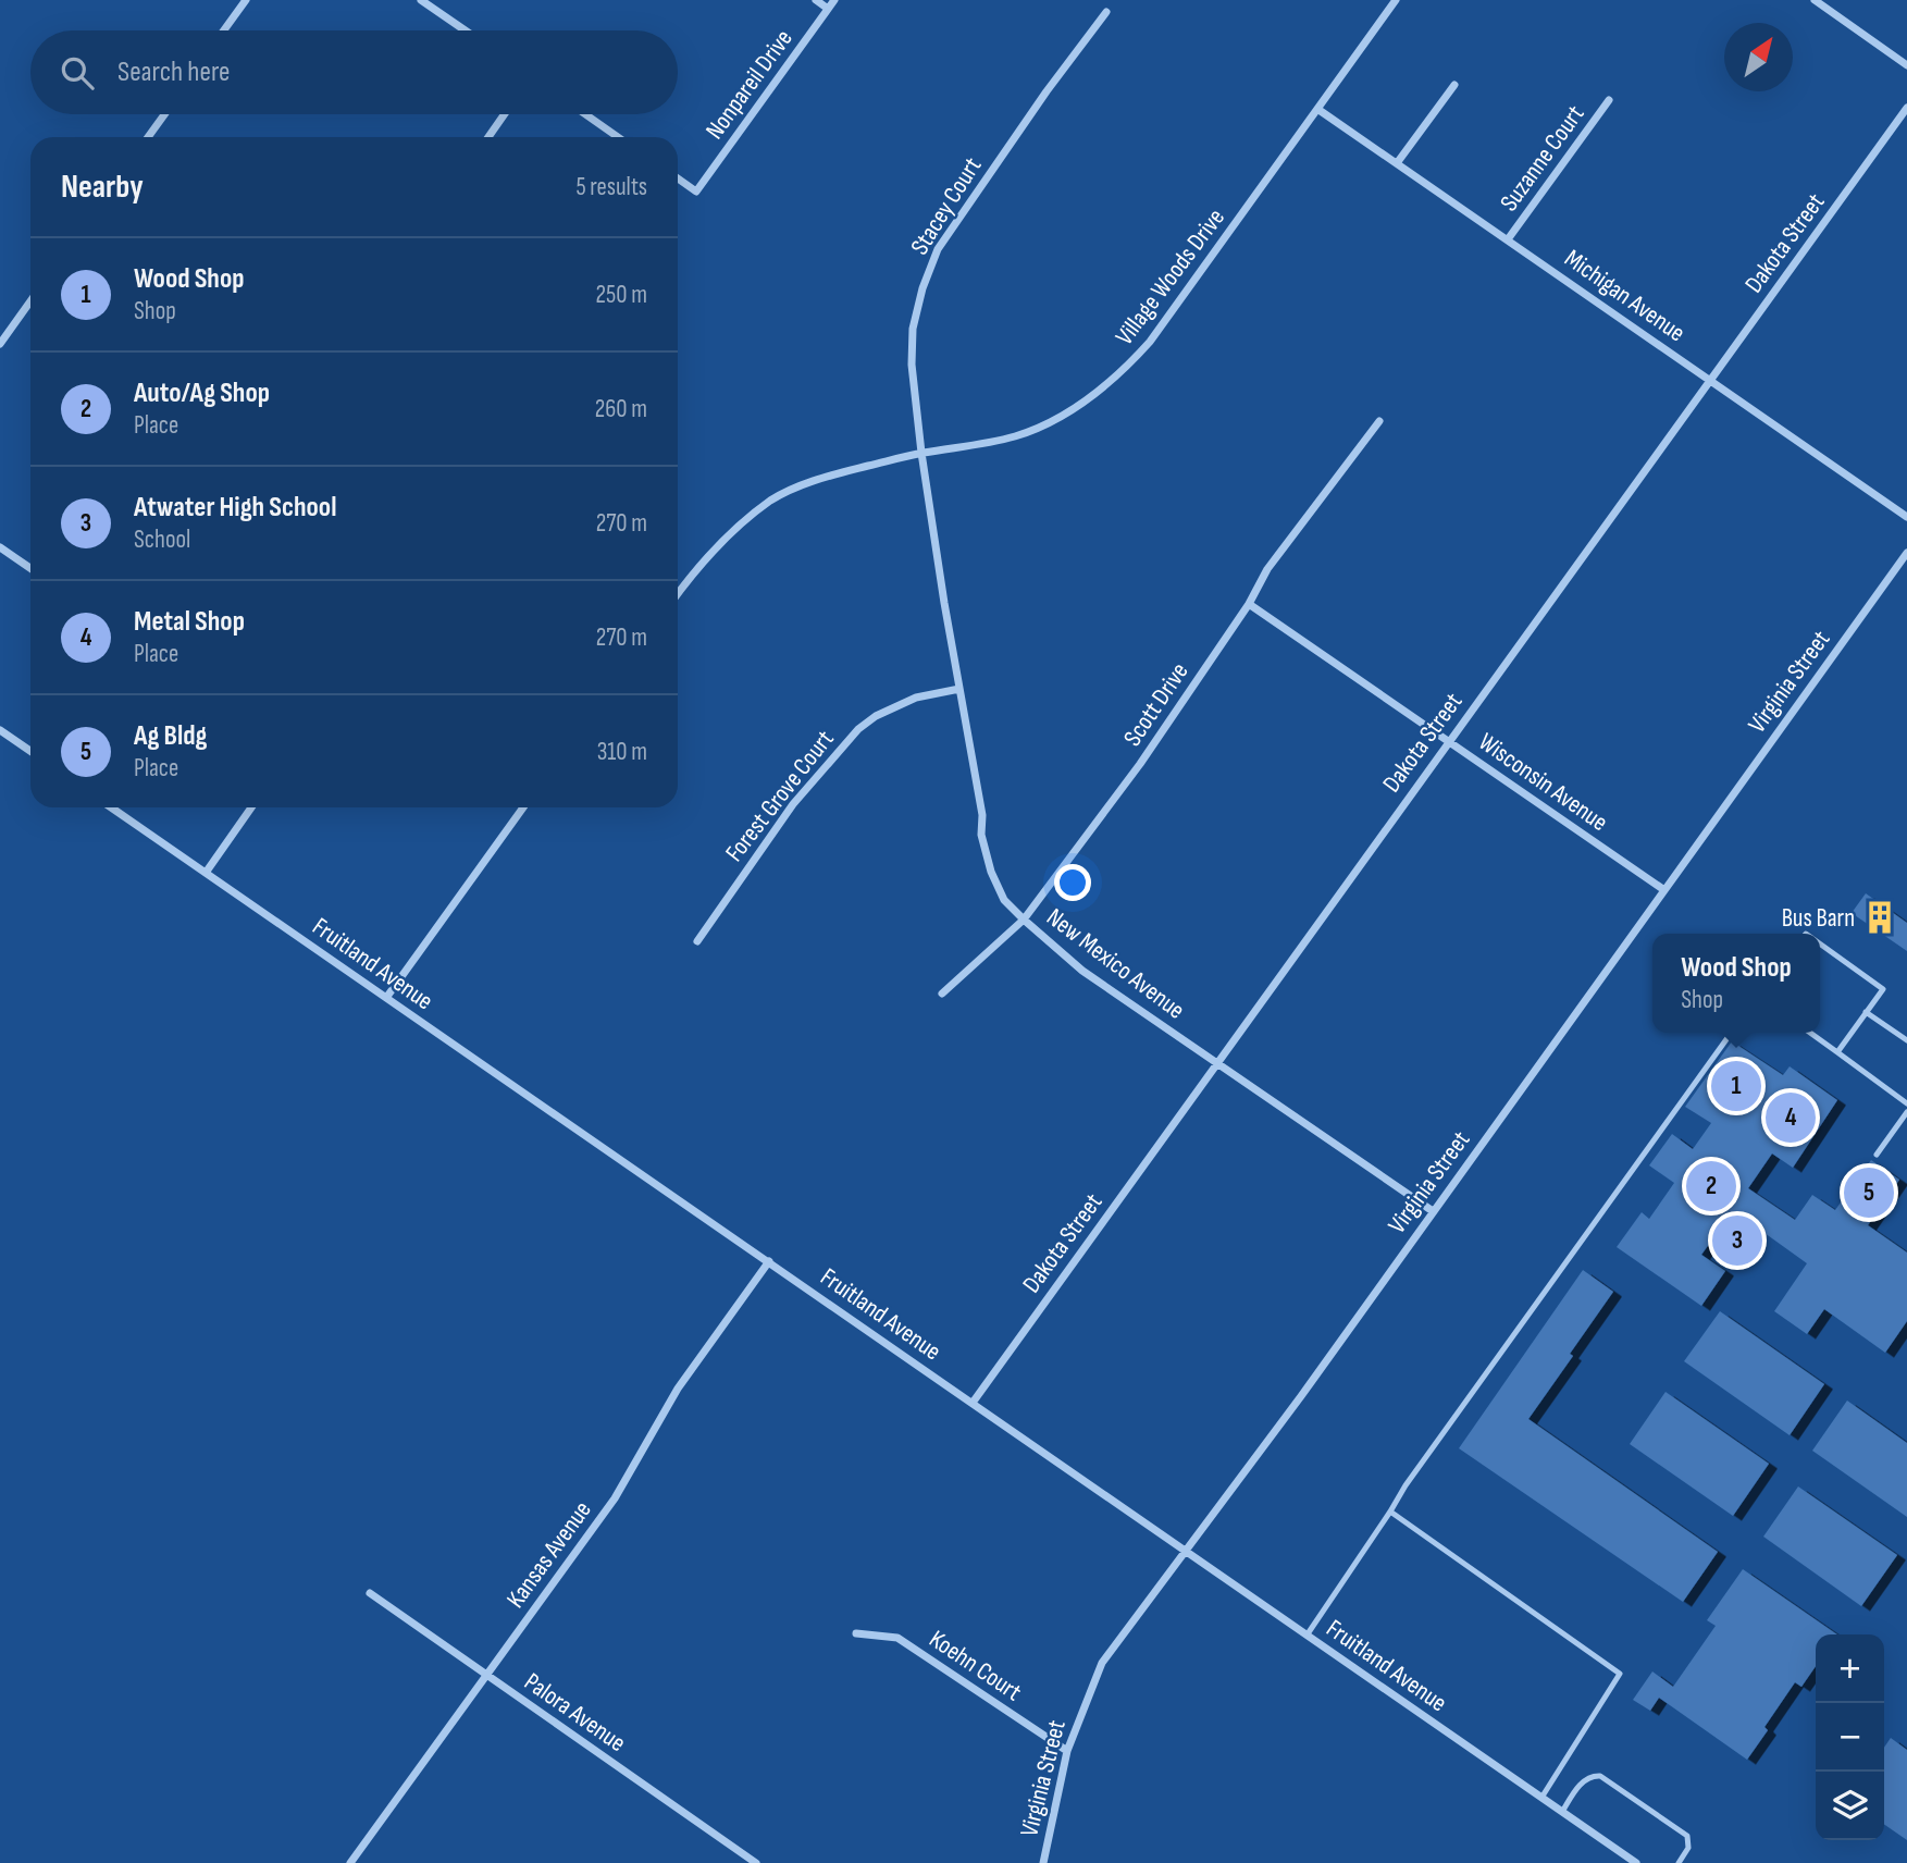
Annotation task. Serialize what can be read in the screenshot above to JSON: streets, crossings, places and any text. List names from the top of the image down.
{
  "streets": {
    "street": [
      "Nonpareil Drive",
      "Suzanne Court",
      "Stacey Court",
      "Dakota Street",
      "Village Woods Drive",
      "Michigan Avenue",
      "Virginia Street",
      "Scott Drive",
      "Wisconsin Avenue",
      "Forest Grove Court",
      "Fruitland Avenue",
      "New Mexico Avenue",
      "Kansas Avenue",
      "Koehn Court",
      "Palora Avenue"
    ]
  },
  "crossings": [
    ["Suzanne Court", "Michigan Avenue"],
    ["Stacey Court", "Village Woods Drive"],
    ["Stacey Court", "New Mexico Avenue"],
    ["Dakota Street", "Michigan Avenue"],
    ["Dakota Street", "Wisconsin Avenue"],
    ["Dakota Street", "Fruitland Avenue"],
    ["Dakota Street", "New Mexico Avenue"],
    ["Village Woods Drive", "Michigan Avenue"],
    ["Village Woods Drive", "New Mexico Avenue"],
    ["Virginia Street", "Wisconsin Avenue"],
    ["Virginia Street", "Fruitland Avenue"],
    ["Virginia Street", "New Mexico Avenue"],
    ["Virginia Street", "Koehn Court"],
    ["Scott Drive", "Wisconsin Avenue"],
    ["Scott Drive", "New Mexico Avenue"],
    ["Forest Grove Court", "New Mexico Avenue"],
    ["Fruitland Avenue", "Kansas Avenue"],
    ["Kansas Avenue", "Palora Avenue"]
  ],
  "places": {
    "building": ["Bus Barn"]
  },
  "north": "top right",
  "page": {
    "search": "Search here",
    "heading": ["Nearby", "5 results"],
    "list": [
      {
        "mark": "1",
        "name": "Wood Shop",
        "note": "Shop",
        "value": "250 m"
      },
      {
        "mark": "2",
        "name": "Auto/Ag Shop",
        "note": "Place",
        "value": "260 m"
      },
      {
        "mark": "3",
        "name": "Atwater High School",
        "note": "School",
        "value": "270 m"
      },
      {
        "mark": "4",
        "name": "Metal Shop",
        "note": "Place",
        "value": "270 m"
      },
      {
        "mark": "5",
        "name": "Ag Bldg",
        "note": "Place",
        "value": "310 m"
      }
    ],
    "popup": ["Wood Shop", "Shop"],
    "pins": [
      "1",
      "4",
      "2",
      "5",
      "3"
    ],
    "map_buttons": ["+", "−"]
  }
}
